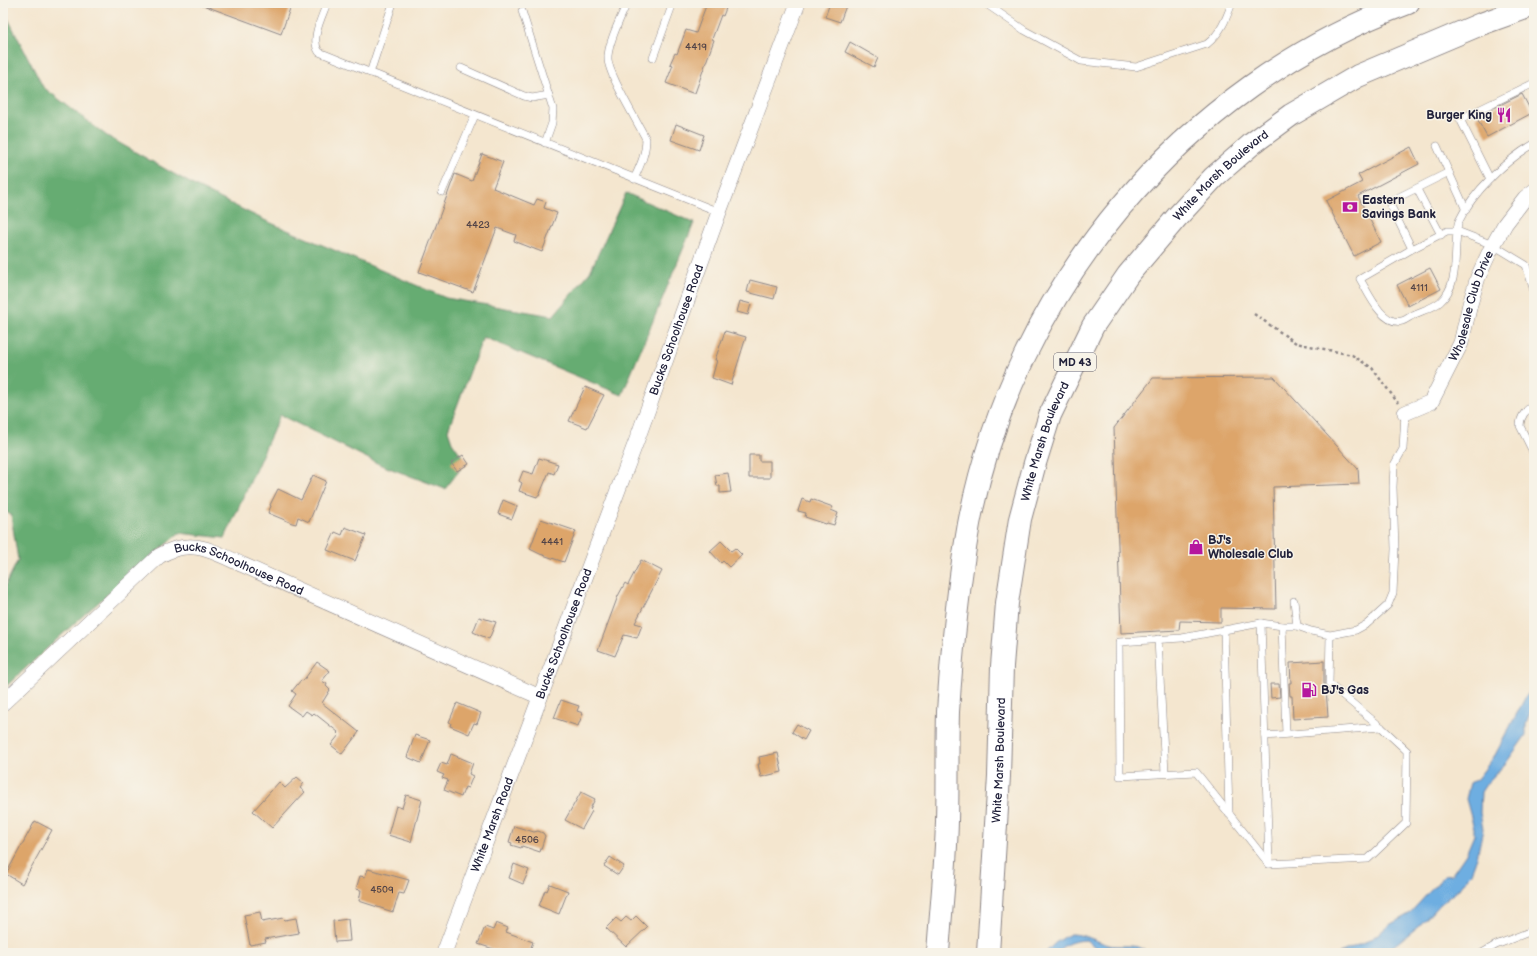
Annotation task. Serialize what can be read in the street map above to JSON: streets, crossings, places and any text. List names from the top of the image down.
{
  "streets": {
    "highway": ["White Marsh Boulevard", "MD 43"],
    "street": ["Wholesale Club Drive", "Bucks Schoolhouse Road", "White Marsh Road"]
  },
  "crossings": [
    ["Bucks Schoolhouse Road", "White Marsh Road"]
  ],
  "places": {
    "restaurant": ["Burger King"],
    "bank": ["Eastern Savings Bank"],
    "shop": ["BJ's Wholesale Club"],
    "fuel station": ["BJ's Gas"]
  },
  "house_numbers": [
    "4419",
    "4423",
    "4111",
    "4441",
    "4506",
    "4509"
  ]
}
